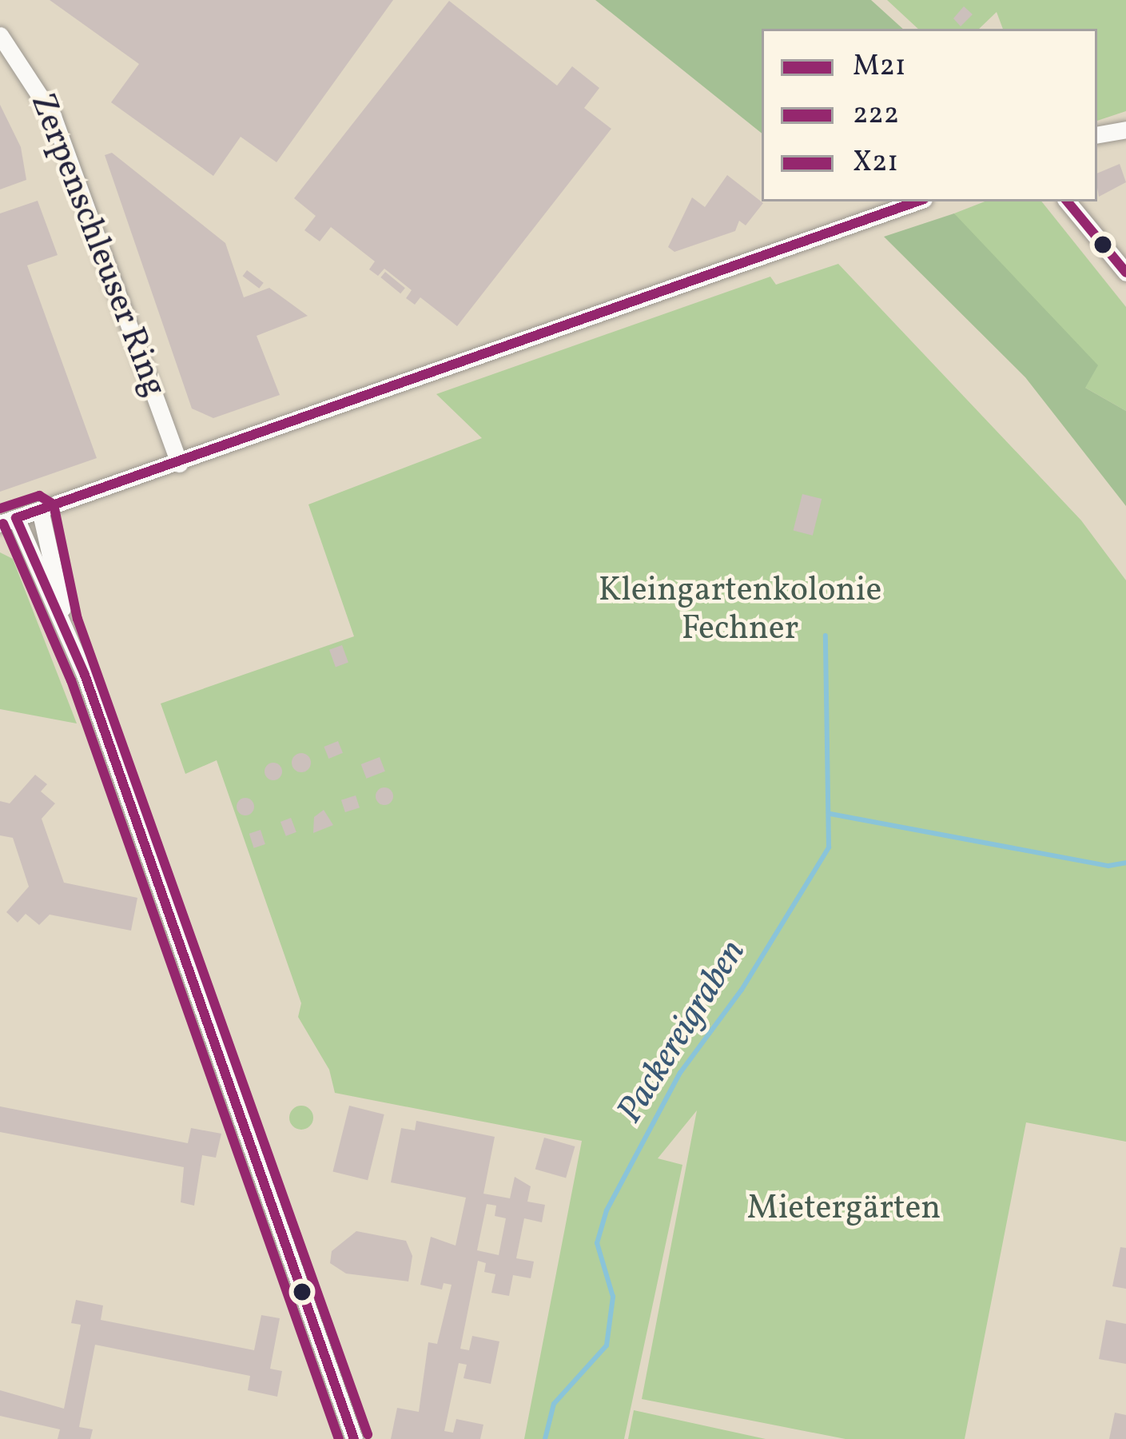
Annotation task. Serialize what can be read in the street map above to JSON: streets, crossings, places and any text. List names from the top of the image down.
{
  "streets": {
    "street": ["Zerpenschleuser Ring"]
  },
  "water": ["Packereigraben"],
  "parks": ["Kleingartenkolonie Fechner", "Mietergärten"],
  "lines": ["transit line M21", "transit line X21", "transit line 222"],
  "legend": ["M21", "222", "X21"]
}
